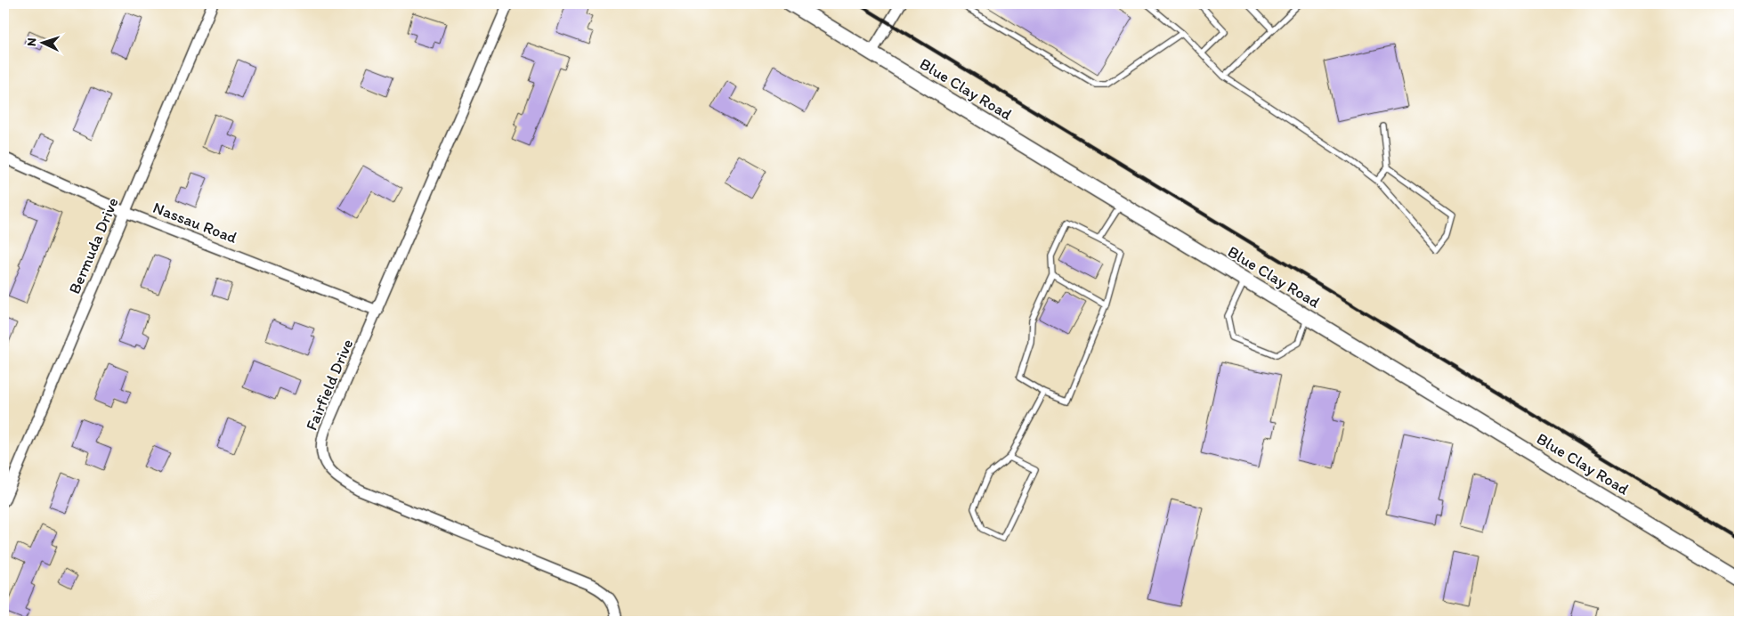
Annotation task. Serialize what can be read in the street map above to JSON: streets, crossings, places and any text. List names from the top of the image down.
{
  "streets": {
    "street": [
      "Blue Clay Road",
      "Nassau Road",
      "Bermuda Drive",
      "Fairfield Drive"
    ]
  },
  "crossings": [
    ["Nassau Road", "Bermuda Drive"],
    ["Nassau Road", "Fairfield Drive"]
  ],
  "north": "left"
}
